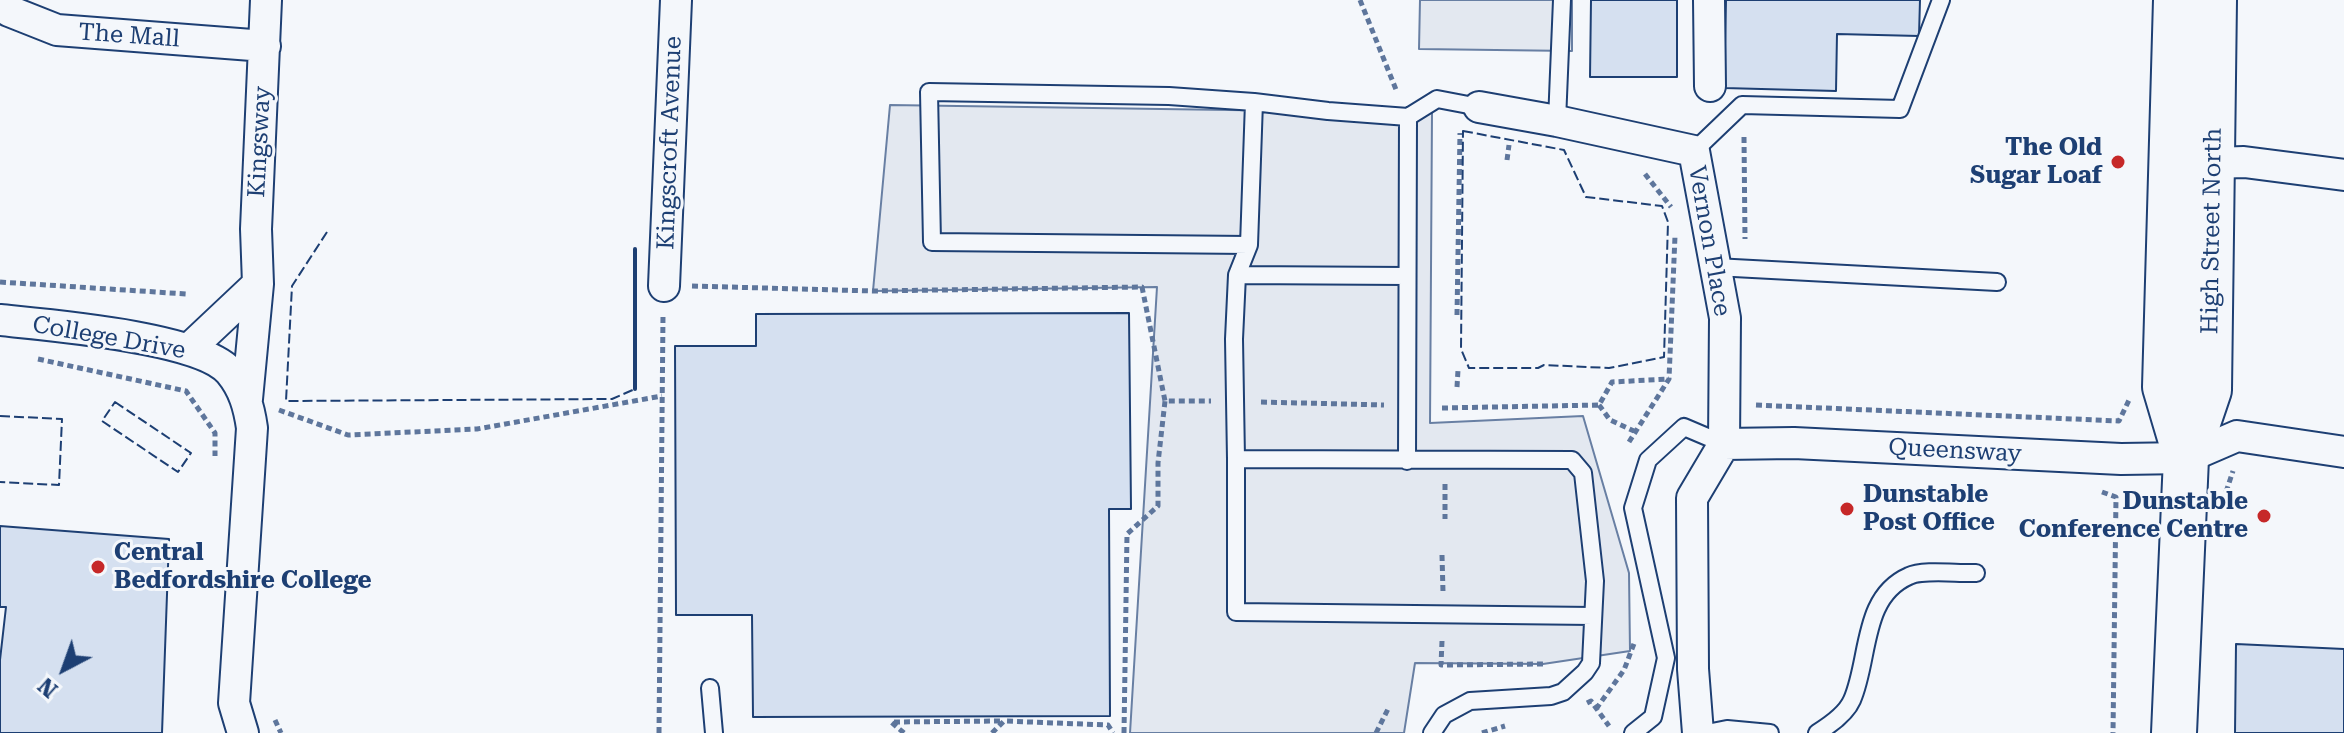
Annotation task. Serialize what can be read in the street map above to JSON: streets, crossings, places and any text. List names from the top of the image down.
{
  "streets": {
    "main road": ["High Street North"],
    "street": [
      "The Mall",
      "Kingsway",
      "Kingscroft Avenue",
      "Vernon Place",
      "College Drive",
      "Queensway"
    ]
  },
  "crossings": [
    ["The Mall", "Kingsway"],
    ["Kingsway", "College Drive"],
    ["High Street North", "Queensway"],
    ["Vernon Place", "Queensway"]
  ],
  "places": [
    "The Old Sugar Loaf",
    "Dunstable Post Office",
    "Dunstable Conference Centre",
    "Central Bedfordshire College"
  ],
  "north": "bottom left"
}
